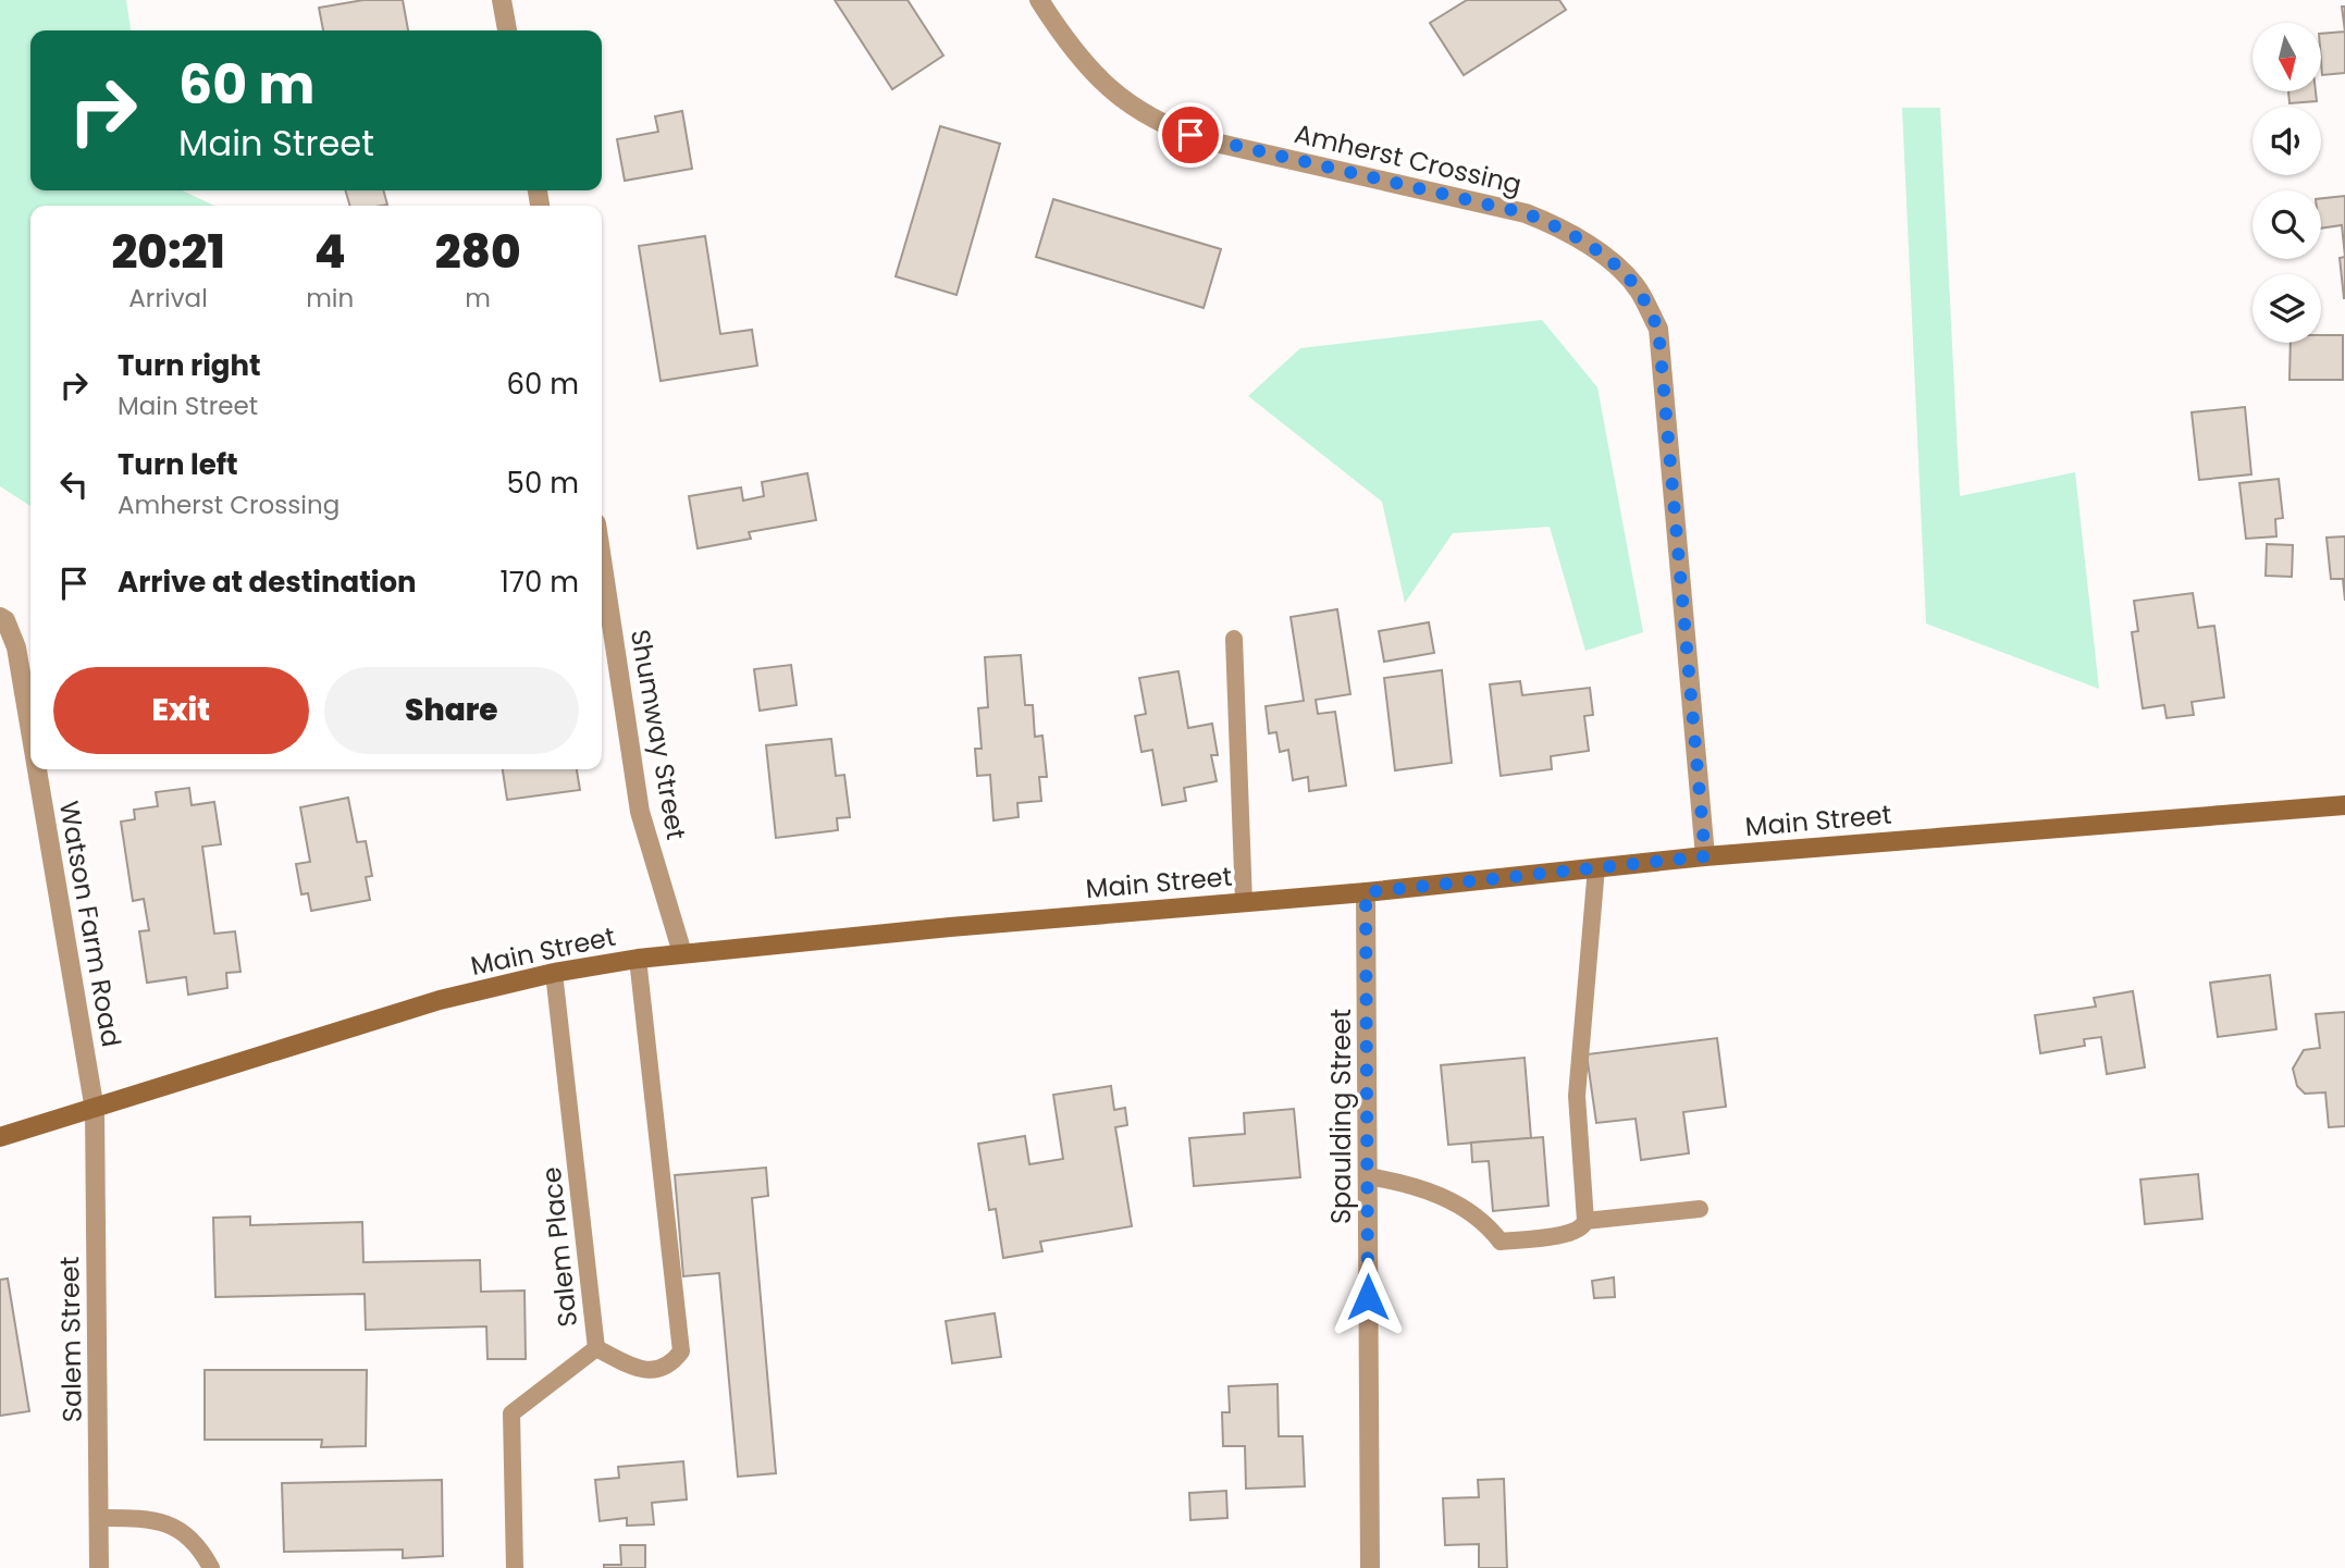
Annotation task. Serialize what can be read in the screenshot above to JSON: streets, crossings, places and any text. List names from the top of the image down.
{
  "streets": {
    "main road": ["Main Street"],
    "street": [
      "Amherst Crossing",
      "Shumway Street",
      "Watson Farm Road",
      "Spaulding Street",
      "Salem Street"
    ],
    "lane": ["Salem Place"]
  },
  "crossings": [
    ["Amherst Crossing", "Main Street"],
    ["Shumway Street", "Main Street"],
    ["Main Street", "Watson Farm Road"],
    ["Main Street", "Spaulding Street"],
    ["Main Street", "Salem Place"],
    ["Main Street", "Salem Street"],
    ["Watson Farm Road", "Salem Street"]
  ],
  "north": "bottom",
  "page": {
    "turn": ["60 m", "Main Street"],
    "eta": [
      "20:21",
      "Arrival",
      "4",
      "min",
      "280",
      "m"
    ],
    "list": [
      {
        "name": "Turn right",
        "note": "Main Street",
        "value": "60 m"
      },
      {
        "name": "Turn left",
        "note": "Amherst Crossing",
        "value": "50 m"
      },
      {
        "name": "Arrive at destination",
        "value": "170 m"
      }
    ],
    "buttons": ["Exit", "Share"]
  }
}
